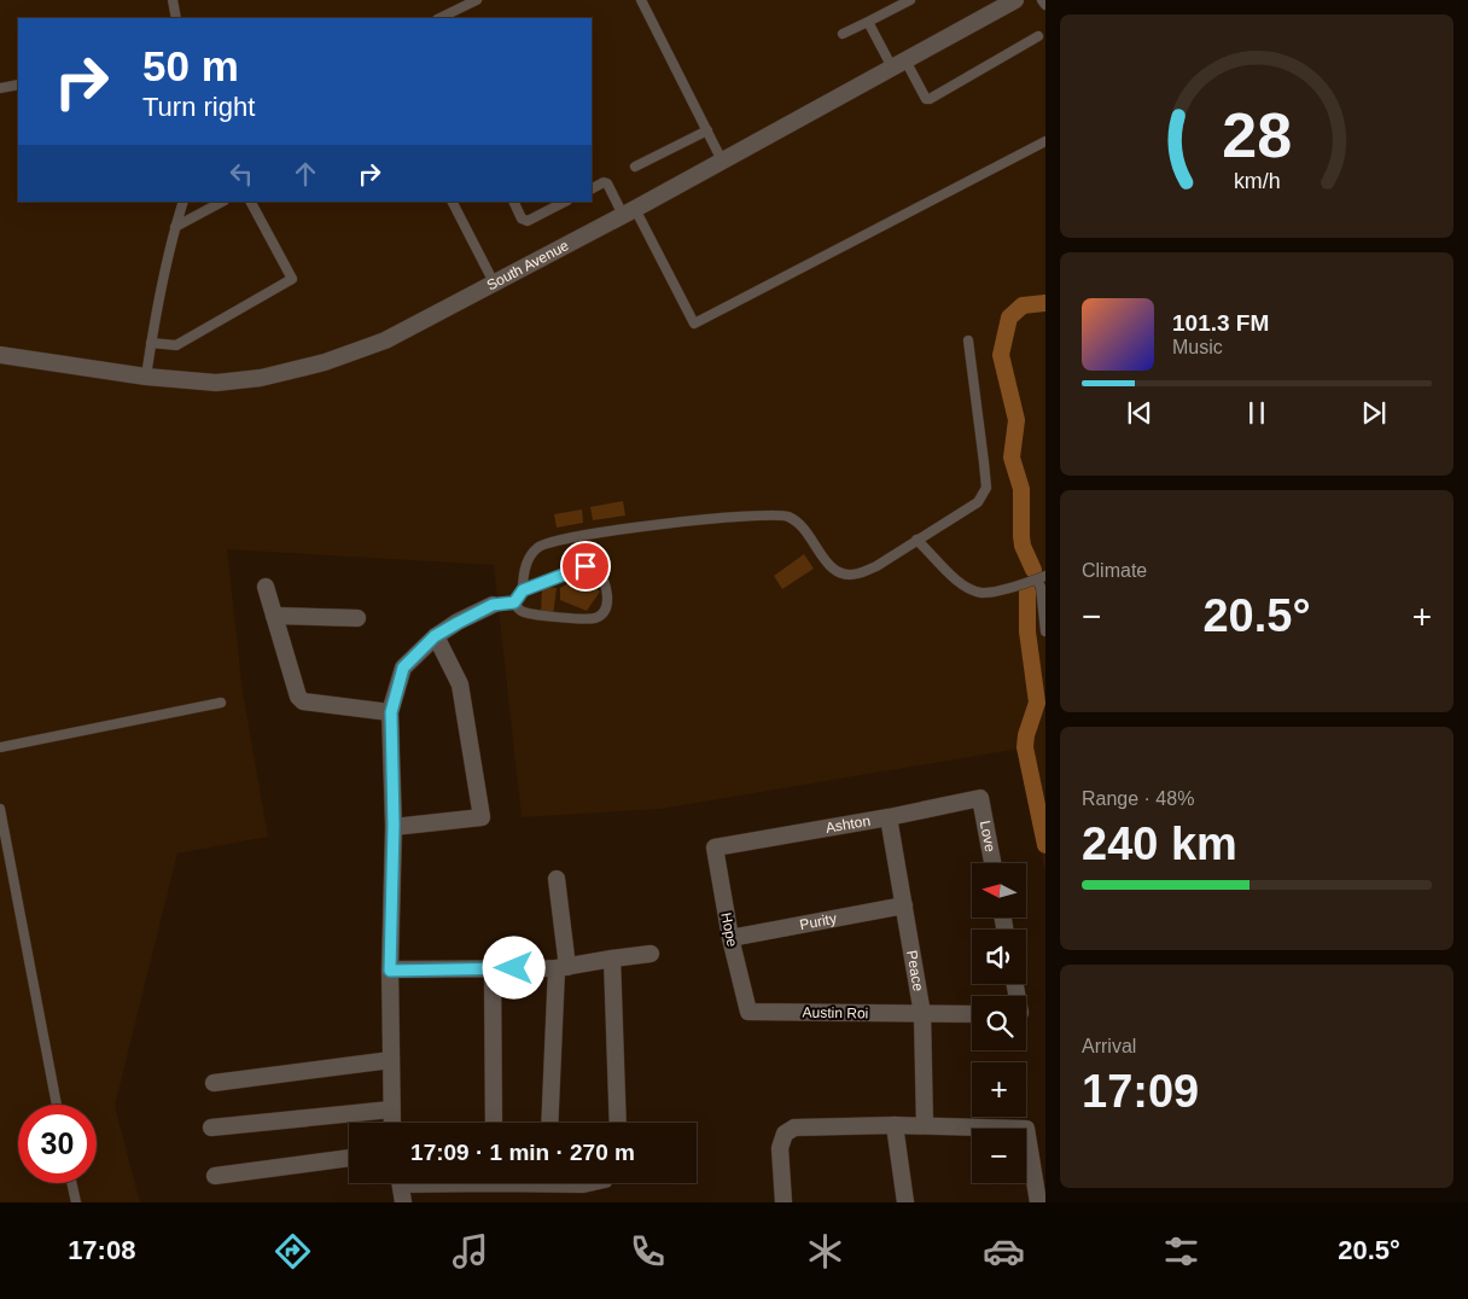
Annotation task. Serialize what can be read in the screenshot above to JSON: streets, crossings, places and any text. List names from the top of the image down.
{
  "streets": {
    "street": [
      "South Avenue",
      "Ashton",
      "Love",
      "Purity",
      "Hope",
      "Peace",
      "Austin Roi"
    ]
  },
  "crossings": [
    ["Ashton", "Love"],
    ["Ashton", "Hope"],
    ["Ashton", "Peace"],
    ["Purity", "Hope"],
    ["Purity", "Peace"],
    ["Hope", "Austin Roi"],
    ["Peace", "Austin Roi"]
  ],
  "north": "left",
  "page": {
    "turn": ["50 m", "Turn right"],
    "song": ["101.3 FM", "Music"],
    "tile": [
      "Climate",
      ["Range · 48%", "240 km"],
      ["Arrival", "17:09"]
    ],
    "heat": ["−", "20.5°", "+"],
    "map_buttons": ["+", "−"],
    "limit": "30",
    "trip": "17:09 · 1 min · 270 m",
    "tabs": ["17:08", "20.5°"],
    "gauge": ["28", "km/h"]
  }
}
